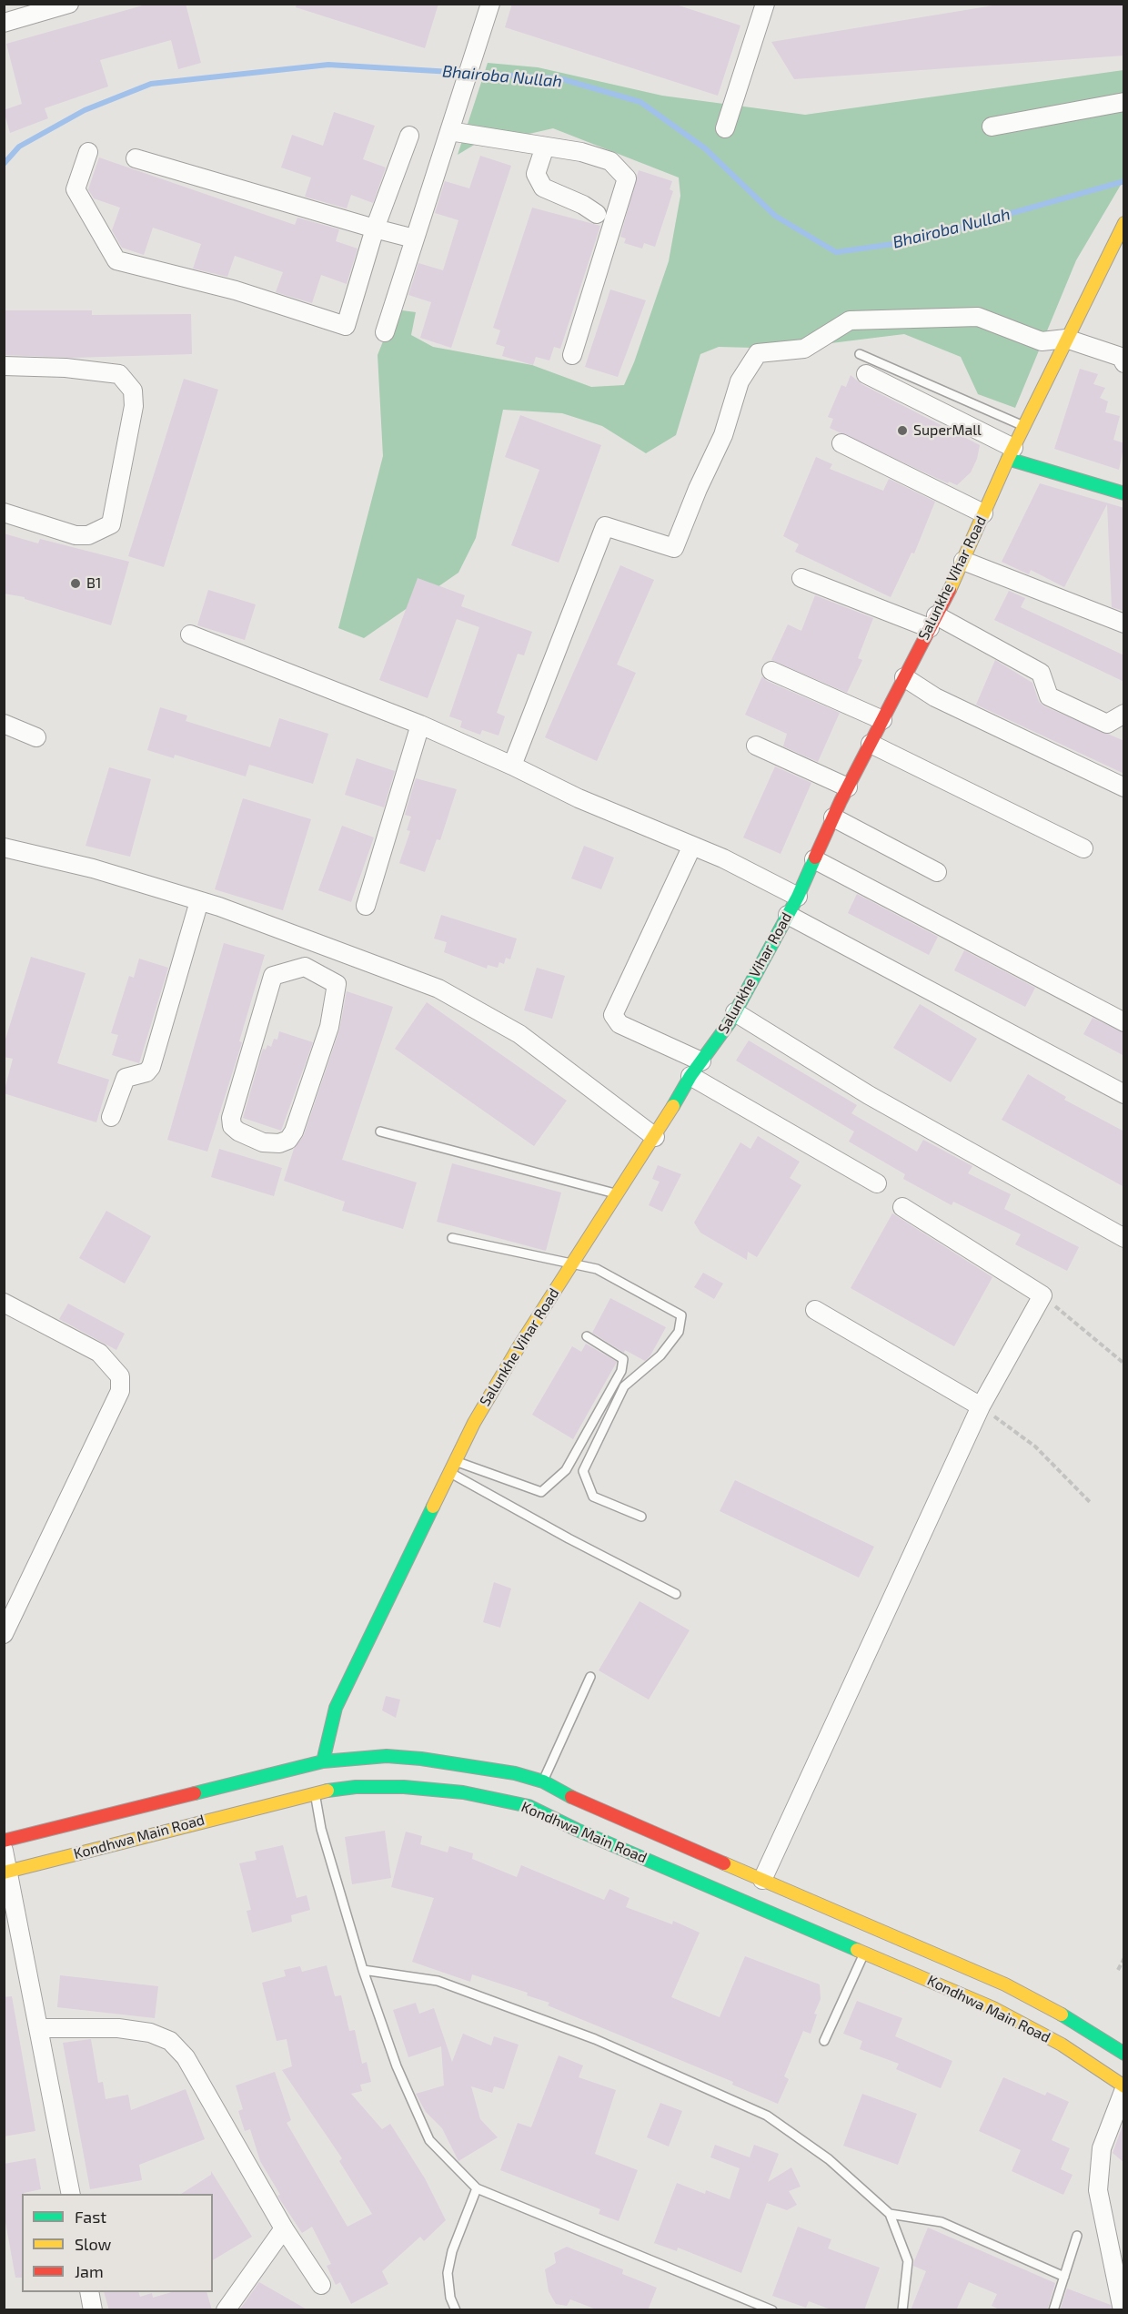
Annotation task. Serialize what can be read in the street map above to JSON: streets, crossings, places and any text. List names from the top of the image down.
{
  "streets": {
    "main road": ["Salunkhe Vihar Road", "Kondhwa Main Road"]
  },
  "crossings": [
    ["Salunkhe Vihar Road", "Kondhwa Main Road"]
  ],
  "water": ["Bhairoba Nullah"],
  "places": ["SuperMall", "B1"],
  "legend": ["Fast", "Slow", "Jam"]
}
